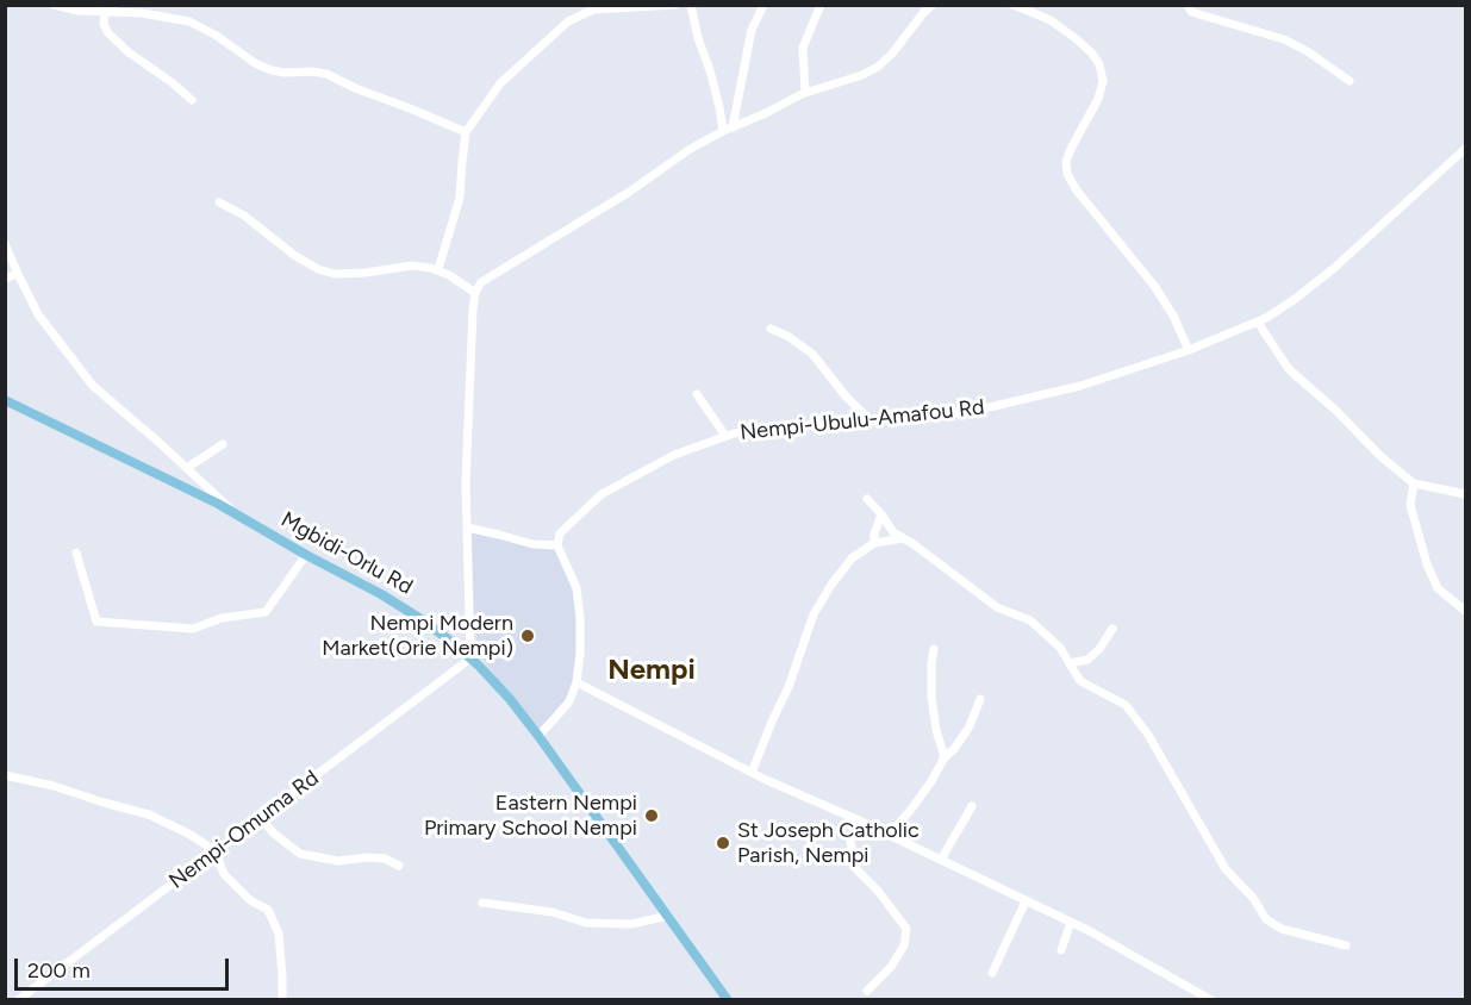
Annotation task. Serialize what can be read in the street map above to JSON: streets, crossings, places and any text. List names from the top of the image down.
{
  "streets": {
    "main road": ["Mgbidi-Orlu Rd"],
    "street": ["Nempi-Ubulu-Amafou Rd", "Nempi-Omuma Rd"]
  },
  "crossings": [
    ["Mgbidi-Orlu Rd", "Nempi-Omuma Rd"]
  ],
  "districts": ["Nempi"],
  "places": ["Nempi Modern Market(Orie Nempi)", "Eastern Nempi Primary School Nempi", "St Joseph Catholic Parish, Nempi"],
  "scale_bar": "200 m"
}
